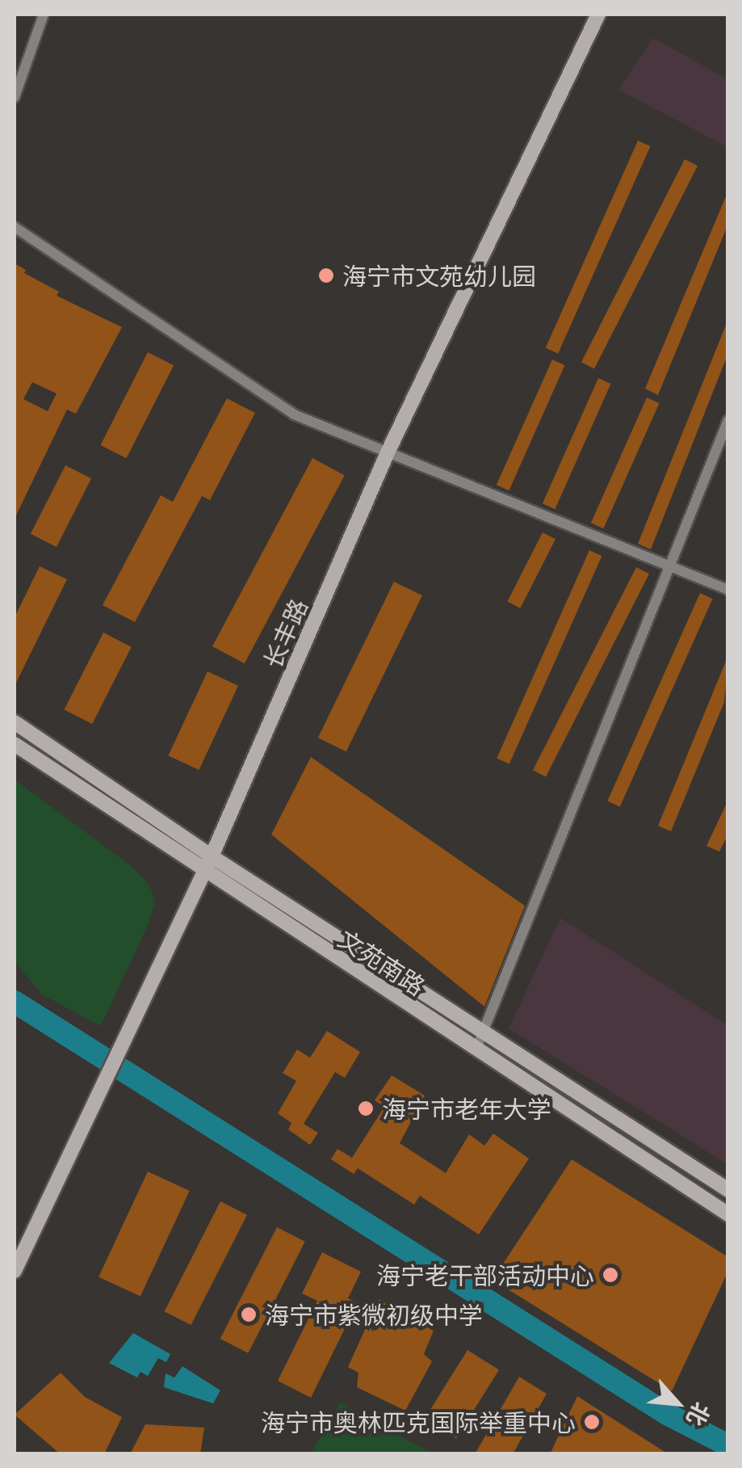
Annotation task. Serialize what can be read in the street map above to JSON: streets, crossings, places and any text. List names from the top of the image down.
{
  "streets": {
    "main road": ["长丰路", "文苑南路"]
  },
  "crossings": [
    ["长丰路", "文苑南路"]
  ],
  "places": [
    "海宁市文苑幼儿园",
    "海宁市老年大学",
    "海宁老干部活动中心",
    "海宁市紫微初级中学",
    "海宁市奥林匹克国际举重中心"
  ],
  "north": "bottom right"
}
